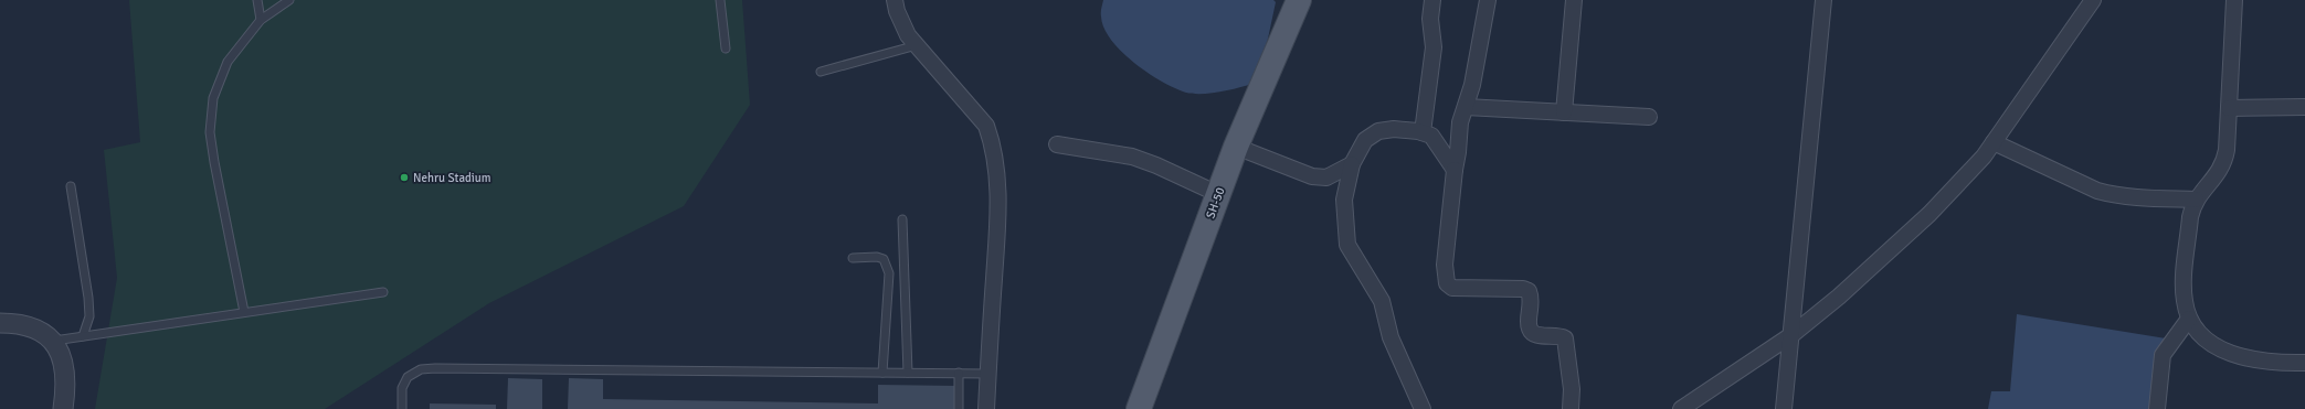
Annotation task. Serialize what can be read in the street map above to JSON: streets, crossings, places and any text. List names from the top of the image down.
{
  "streets": {
    "main road": ["SH-50"]
  },
  "places": ["Nehru Stadium"]
}
